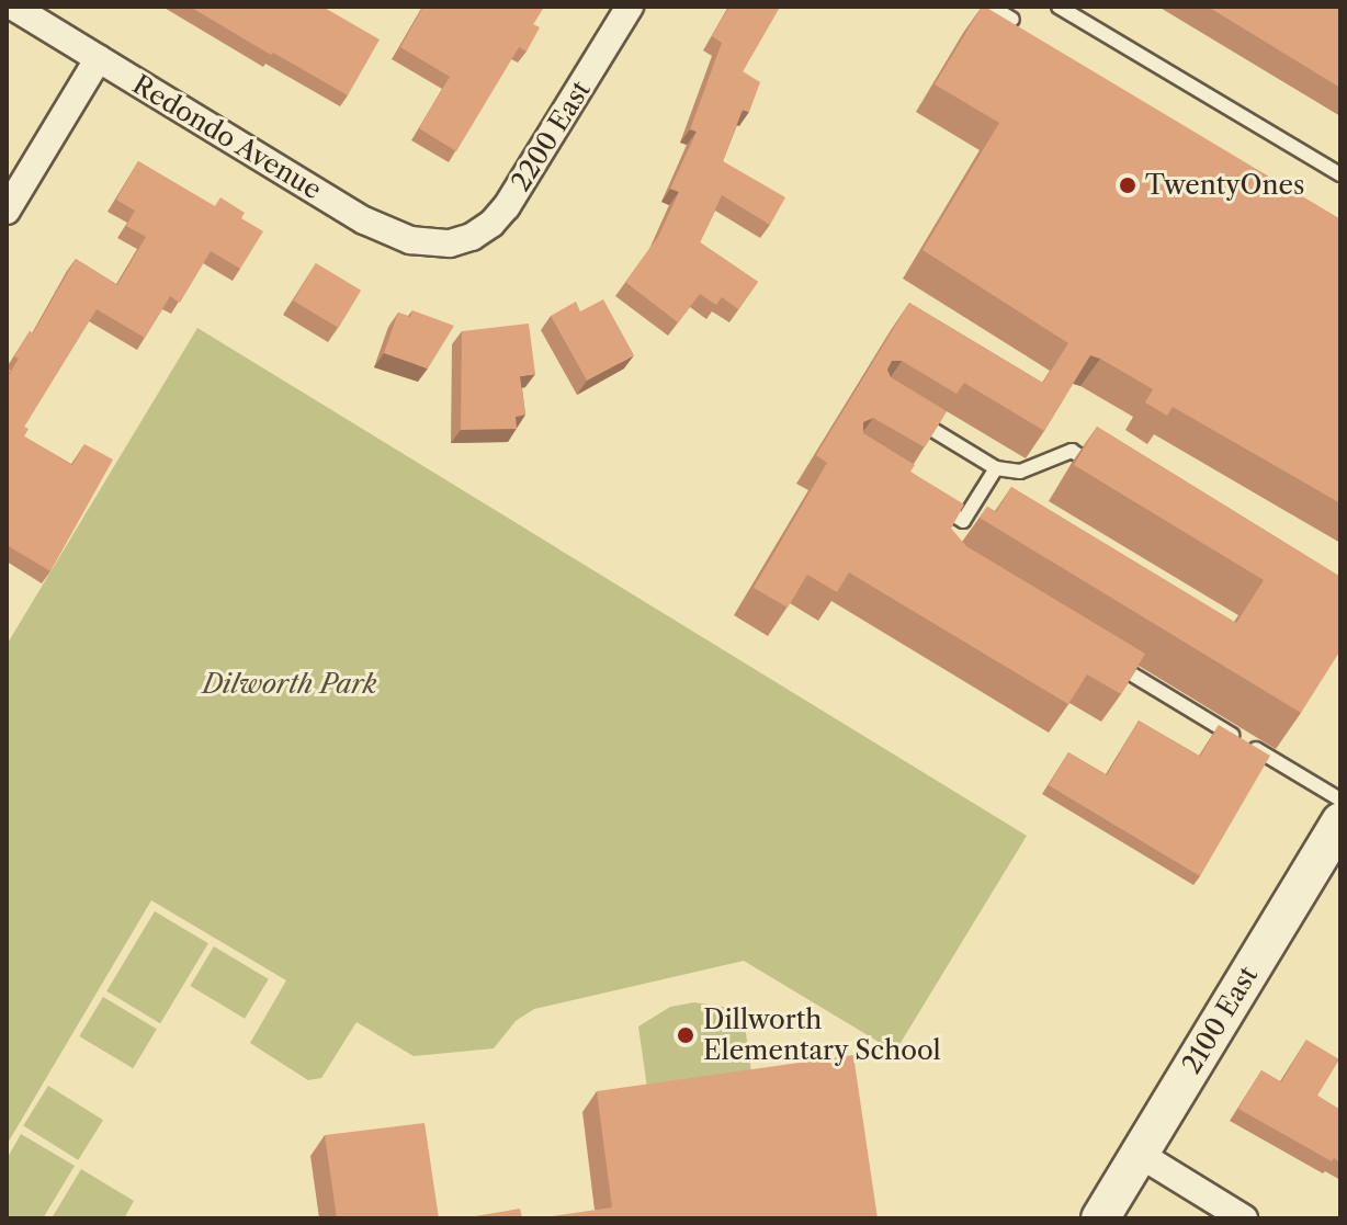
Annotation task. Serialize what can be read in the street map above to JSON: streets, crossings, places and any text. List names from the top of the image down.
{
  "streets": {
    "street": ["2200 East", "Redondo Avenue", "2100 East"]
  },
  "crossings": [
    ["2200 East", "Redondo Avenue"]
  ],
  "parks": ["Dilworth Park"],
  "places": ["TwentyOnes", "Dillworth Elementary School"]
}
